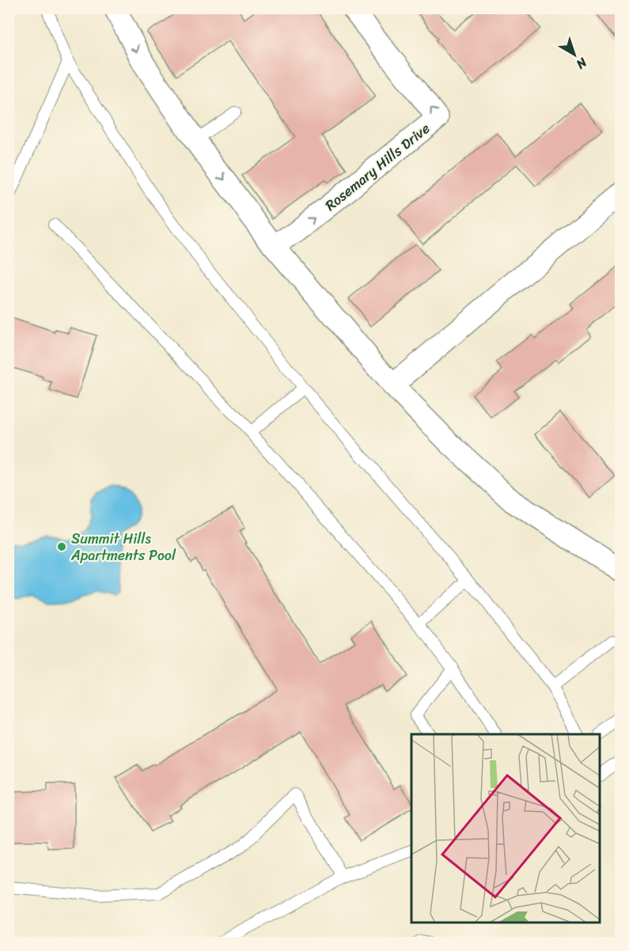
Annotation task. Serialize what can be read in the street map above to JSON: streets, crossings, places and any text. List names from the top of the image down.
{
  "streets": {
    "street": ["Rosemary Hills Drive"]
  },
  "places": ["Summit Hills Apartments Pool"],
  "north": "bottom right"
}
